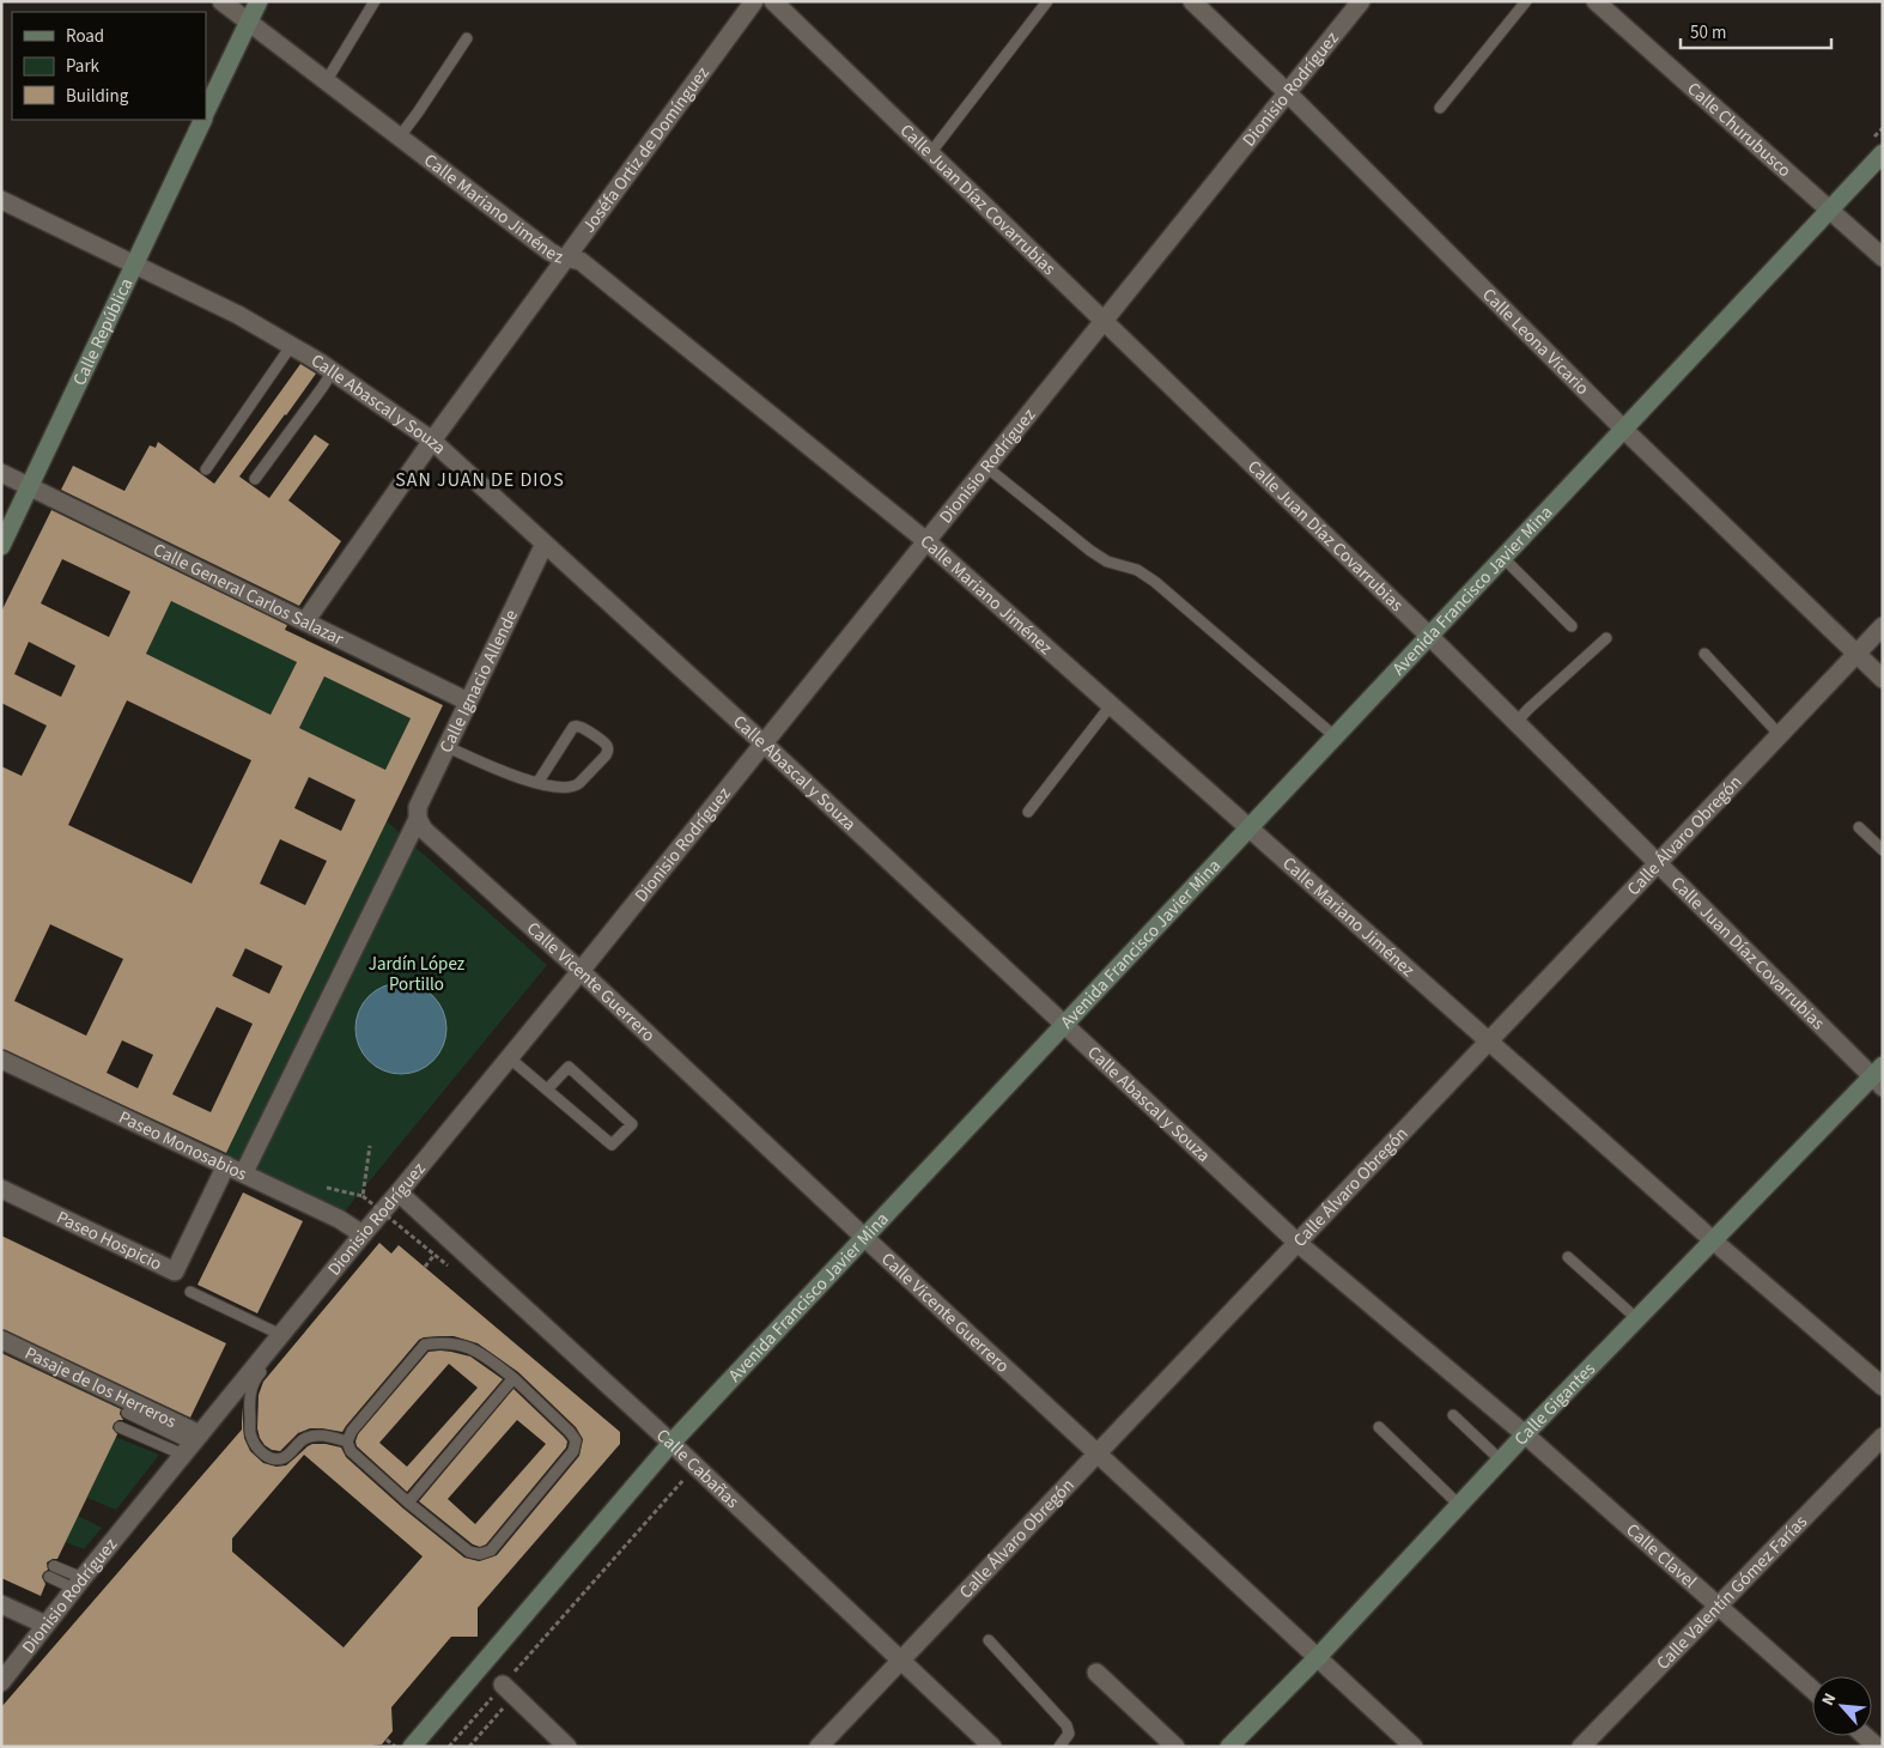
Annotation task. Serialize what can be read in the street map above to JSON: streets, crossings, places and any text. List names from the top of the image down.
{
  "streets": {
    "main road": ["Calle República", "Avenida Francisco Javier Mina", "Calle Gigantes"],
    "street": [
      "Dionisio Rodríguez",
      "Calle Churubusco",
      "Joséfa Ortiz de Domínguez",
      "Calle Juan Díaz Covarrubias",
      "Calle Mariano Jiménez",
      "Calle Leona Vicario",
      "Calle Abascal y Souza",
      "Calle General Carlos Salazar",
      "Calle Ignacio Allende",
      "Calle Álvaro Obregón",
      "Calle Vicente Guerrero",
      "Paseo Monosabios",
      "Paseo Hospicio",
      "Pasaje de los Herreros",
      "Calle Cabañas",
      "Calle Clavel",
      "Calle Valentín Gómez Farías"
    ]
  },
  "crossings": [
    ["Dionisio Rodríguez", "Calle Juan Díaz Covarrubias"],
    ["Dionisio Rodríguez", "Calle Mariano Jiménez"],
    ["Dionisio Rodríguez", "Calle Leona Vicario"],
    ["Dionisio Rodríguez", "Calle Abascal y Souza"],
    ["Dionisio Rodríguez", "Calle Vicente Guerrero"],
    ["Dionisio Rodríguez", "Paseo Monosabios"],
    ["Dionisio Rodríguez", "Pasaje de los Herreros"],
    ["Dionisio Rodríguez", "Calle Cabañas"],
    ["Calle Churubusco", "Avenida Francisco Javier Mina"],
    ["Joséfa Ortiz de Domínguez", "Calle Mariano Jiménez"],
    ["Joséfa Ortiz de Domínguez", "Calle Abascal y Souza"],
    ["Joséfa Ortiz de Domínguez", "Calle General Carlos Salazar"],
    ["Calle Juan Díaz Covarrubias", "Avenida Francisco Javier Mina"],
    ["Calle Juan Díaz Covarrubias", "Calle Álvaro Obregón"],
    ["Calle Juan Díaz Covarrubias", "Calle Gigantes"],
    ["Calle Mariano Jiménez", "Avenida Francisco Javier Mina"],
    ["Calle Mariano Jiménez", "Calle Álvaro Obregón"],
    ["Calle Mariano Jiménez", "Calle Gigantes"],
    ["Calle República", "Calle Abascal y Souza"],
    ["Calle República", "Calle General Carlos Salazar"],
    ["Calle Leona Vicario", "Avenida Francisco Javier Mina"],
    ["Calle Leona Vicario", "Calle Álvaro Obregón"],
    ["Calle Abascal y Souza", "Avenida Francisco Javier Mina"],
    ["Calle Abascal y Souza", "Calle Ignacio Allende"],
    ["Calle Abascal y Souza", "Calle Álvaro Obregón"],
    ["Calle Abascal y Souza", "Calle Gigantes"],
    ["Calle Abascal y Souza", "Calle Clavel"],
    ["Avenida Francisco Javier Mina", "Calle Vicente Guerrero"],
    ["Avenida Francisco Javier Mina", "Calle Cabañas"],
    ["Calle General Carlos Salazar", "Calle Ignacio Allende"],
    ["Calle Ignacio Allende", "Calle Vicente Guerrero"],
    ["Calle Ignacio Allende", "Paseo Monosabios"],
    ["Calle Álvaro Obregón", "Calle Vicente Guerrero"],
    ["Calle Álvaro Obregón", "Calle Cabañas"],
    ["Calle Vicente Guerrero", "Calle Gigantes"],
    ["Paseo Monosabios", "Paseo Hospicio"],
    ["Calle Gigantes", "Calle Clavel"],
    ["Calle Clavel", "Calle Valentín Gómez Farías"]
  ],
  "districts": ["SAN JUAN DE DIOS"],
  "parks": ["Jardín López Portillo"],
  "legend": ["Road", "Park", "Building"],
  "scale_bar": "50 m",
  "north": "top left"
}
